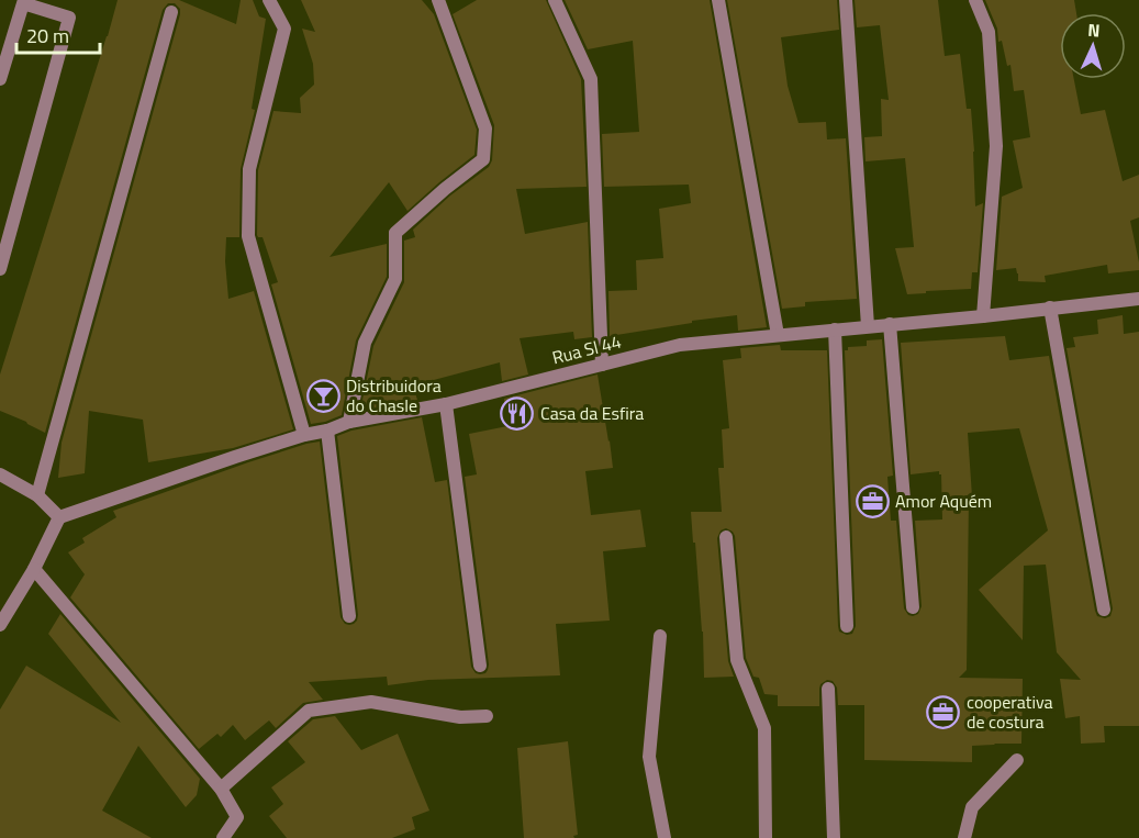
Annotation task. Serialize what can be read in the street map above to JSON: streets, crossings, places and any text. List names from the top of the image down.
{
  "streets": {
    "street": ["Rua Sl 44"]
  },
  "places": {
    "bar": ["Distribuidora do Chasle"],
    "restaurant": ["Casa da Esfira"],
    "office": ["Amor Aquém", "cooperativa de costura"]
  },
  "scale_bar": "20 m",
  "north": "top"
}
